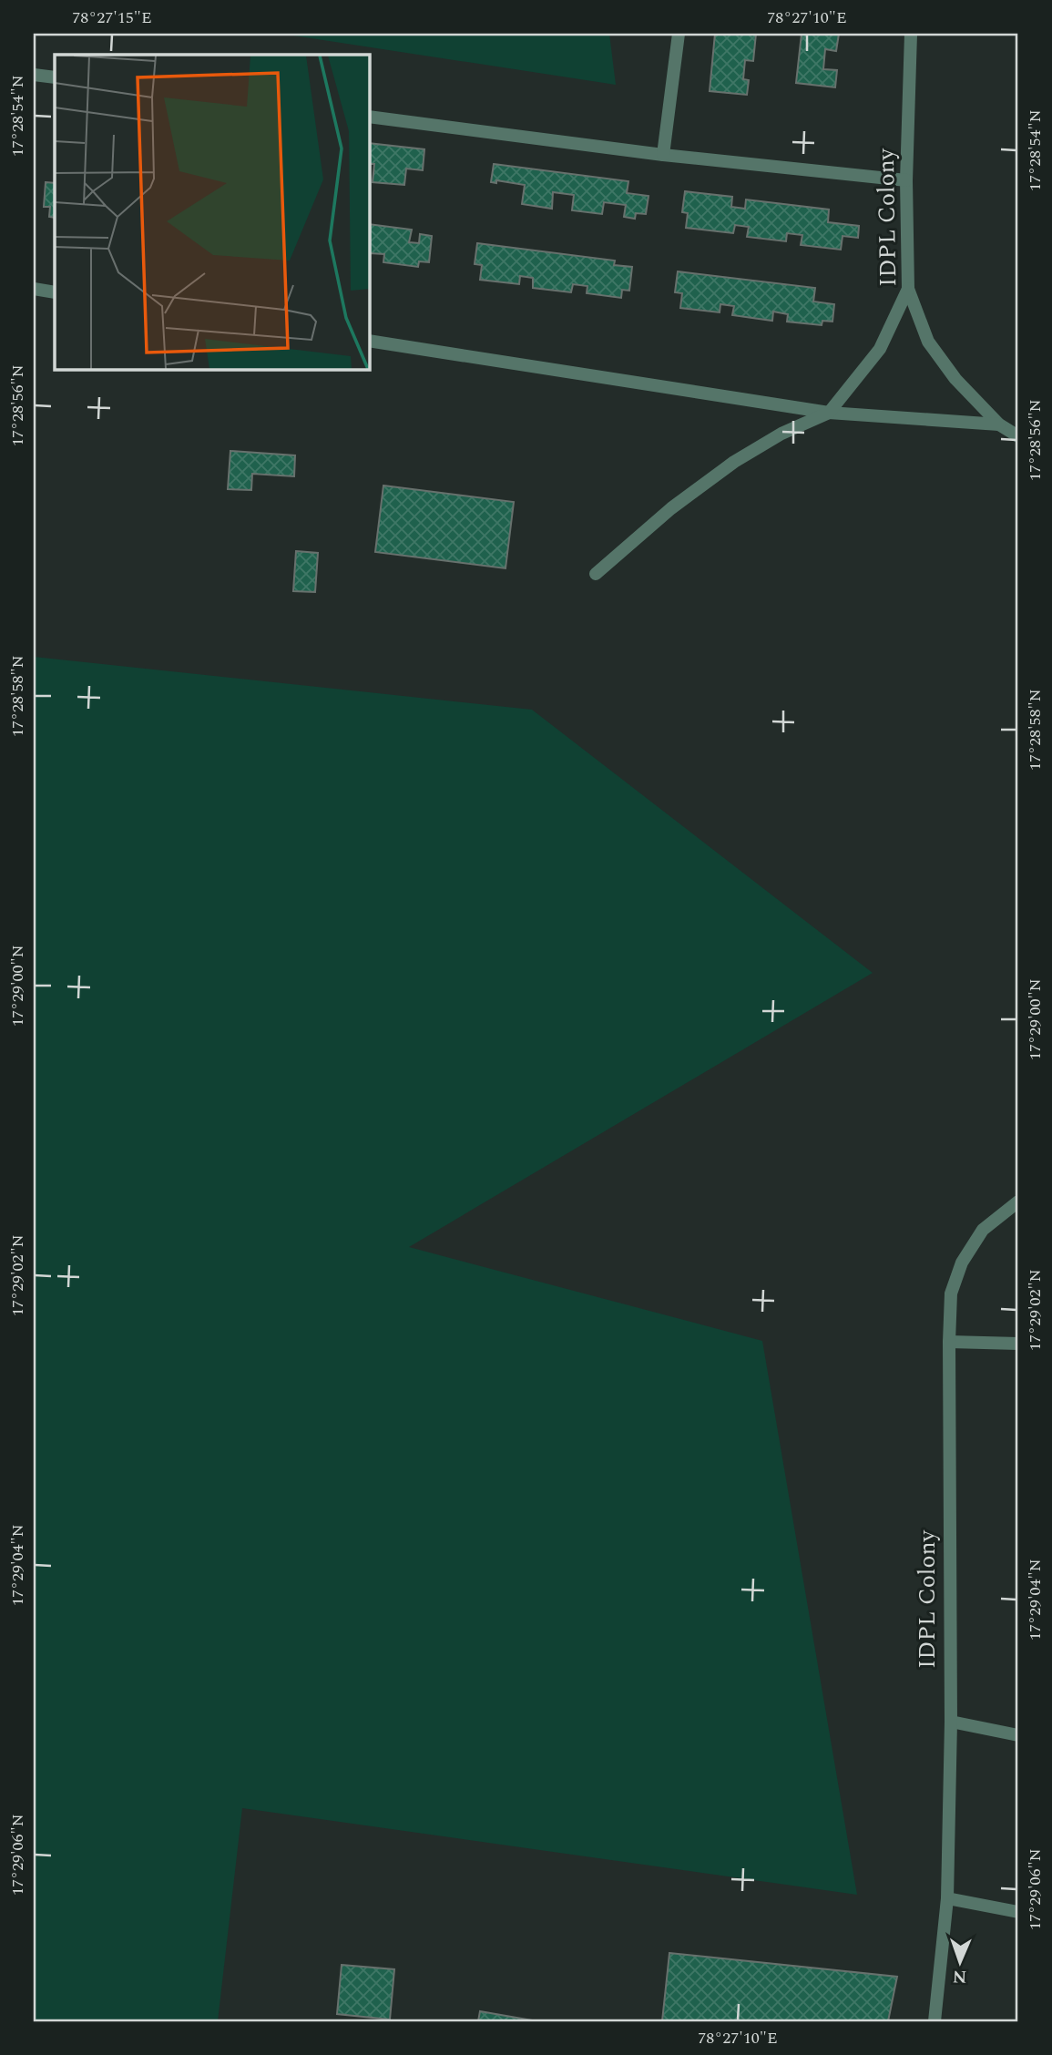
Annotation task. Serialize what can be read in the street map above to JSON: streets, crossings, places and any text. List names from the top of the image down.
{
  "streets": {
    "lane": ["IDPL Colony"]
  },
  "north": "bottom",
  "coordinates": [
    "78°27'15\"E",
    "78°27'10\"E",
    "17°28'54\"N",
    "17°28'56\"N",
    "17°28'58\"N",
    "17°29'00\"N",
    "17°29'02\"N",
    "17°29'04\"N",
    "17°29'06\"N"
  ]
}
